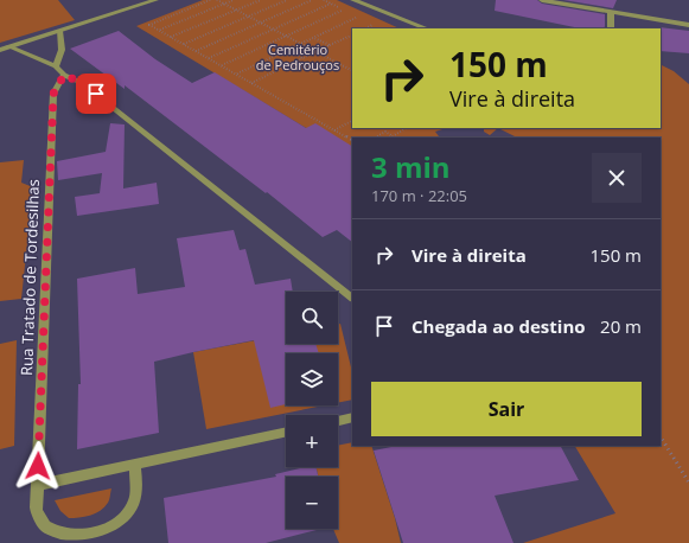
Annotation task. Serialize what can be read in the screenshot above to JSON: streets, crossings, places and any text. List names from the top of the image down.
{
  "streets": {
    "street": ["Rua Tratado de Tordesilhas"]
  },
  "parks": ["Cemitério de Pedrouços"],
  "page": {
    "turn": ["150 m", "Vire à direita"],
    "heading": ["3 min", "170 m · 22:05"],
    "list": [
      {
        "name": "Vire à direita",
        "value": "150 m"
      },
      {
        "name": "Chegada ao destino",
        "value": "20 m"
      }
    ],
    "map_buttons": ["+", "−"],
    "buttons": "Sair"
  }
}
